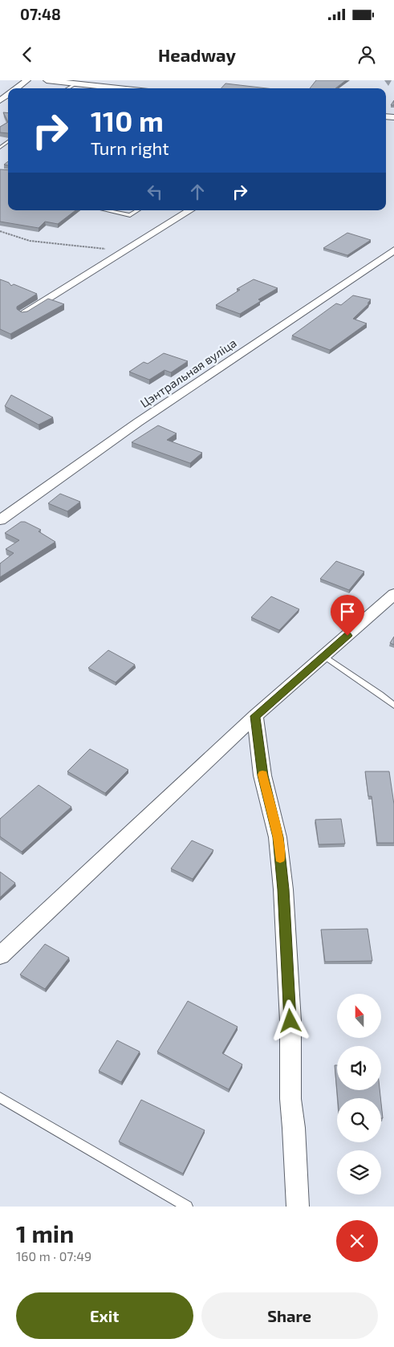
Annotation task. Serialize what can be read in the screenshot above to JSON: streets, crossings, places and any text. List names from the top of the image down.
{
  "streets": {
    "street": ["Цэнтральная вуліца"]
  },
  "north": "top",
  "page": {
    "status": "07:48",
    "header": "Headway",
    "turn": ["110 m", "Turn right"],
    "heading": ["1 min", "160 m · 07:49"],
    "buttons": ["Exit", "Share"]
  }
}
